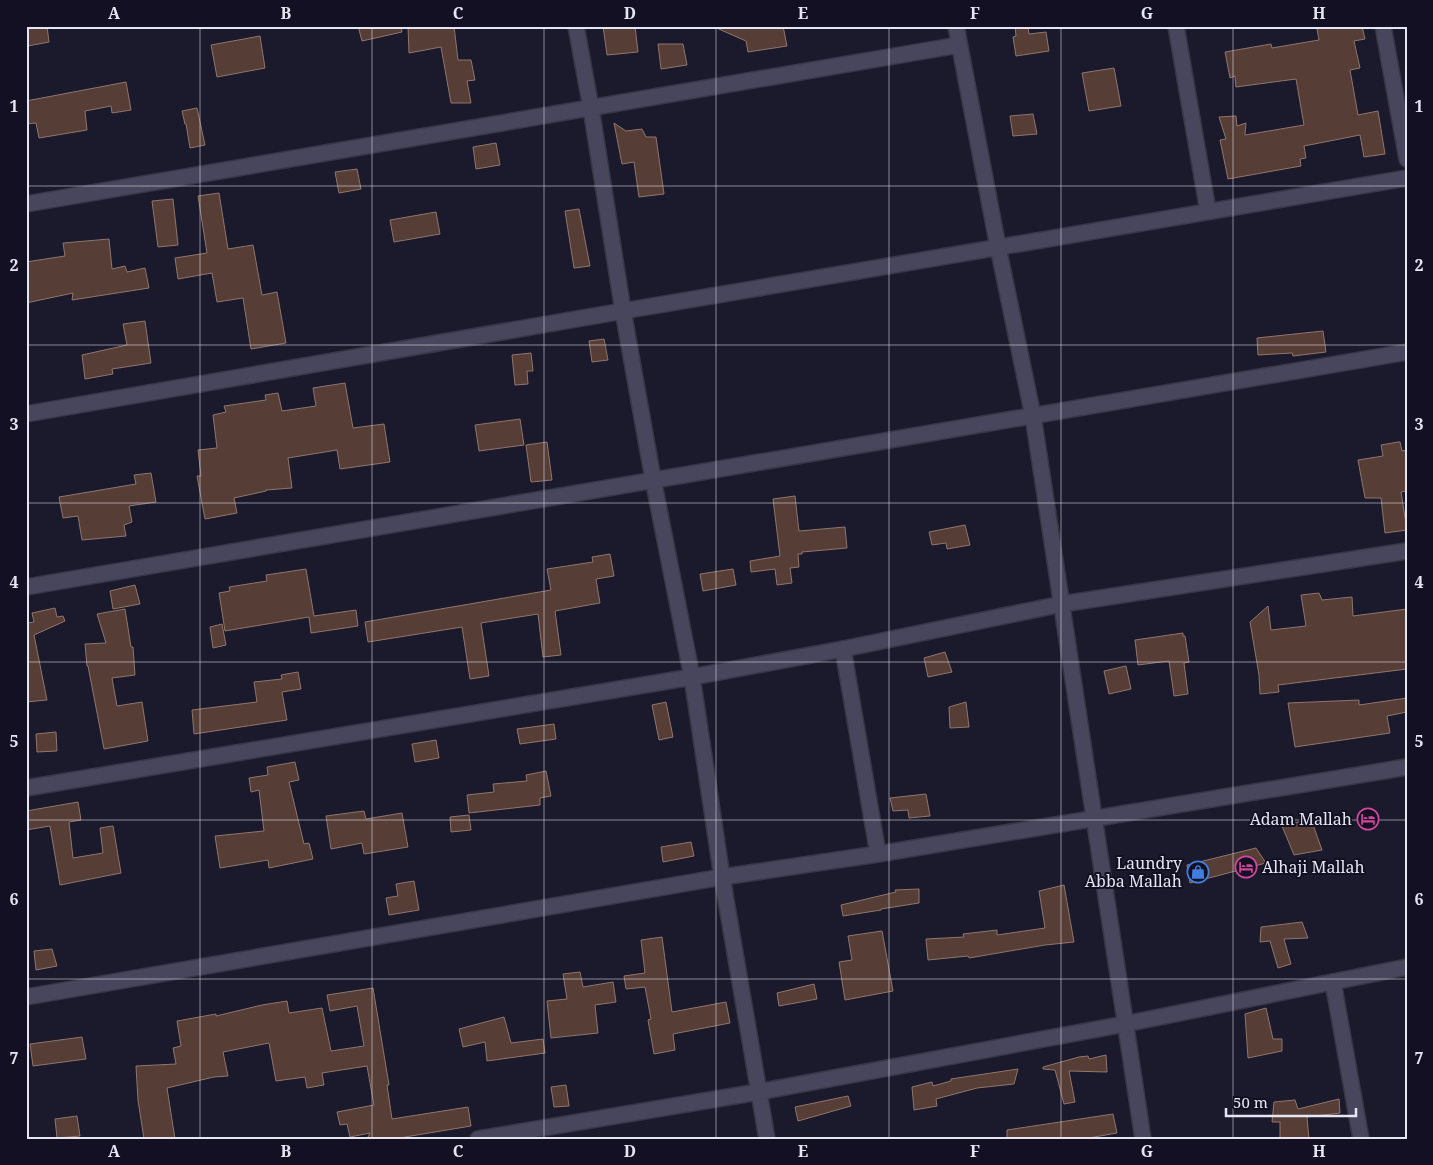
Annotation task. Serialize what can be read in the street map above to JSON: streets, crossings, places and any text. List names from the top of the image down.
{
  "places": {
    "hotel": ["Adam Mallah", "Alhaji Mallah"],
    "shop": ["Laundry Abba Mallah"]
  },
  "scale_bar": "50 m",
  "grid": {
    "columns": [
      "A",
      "B",
      "C",
      "D",
      "E",
      "F",
      "G",
      "H"
    ],
    "rows": [
      "1",
      "2",
      "3",
      "4",
      "5",
      "6",
      "7"
    ]
  }
}
